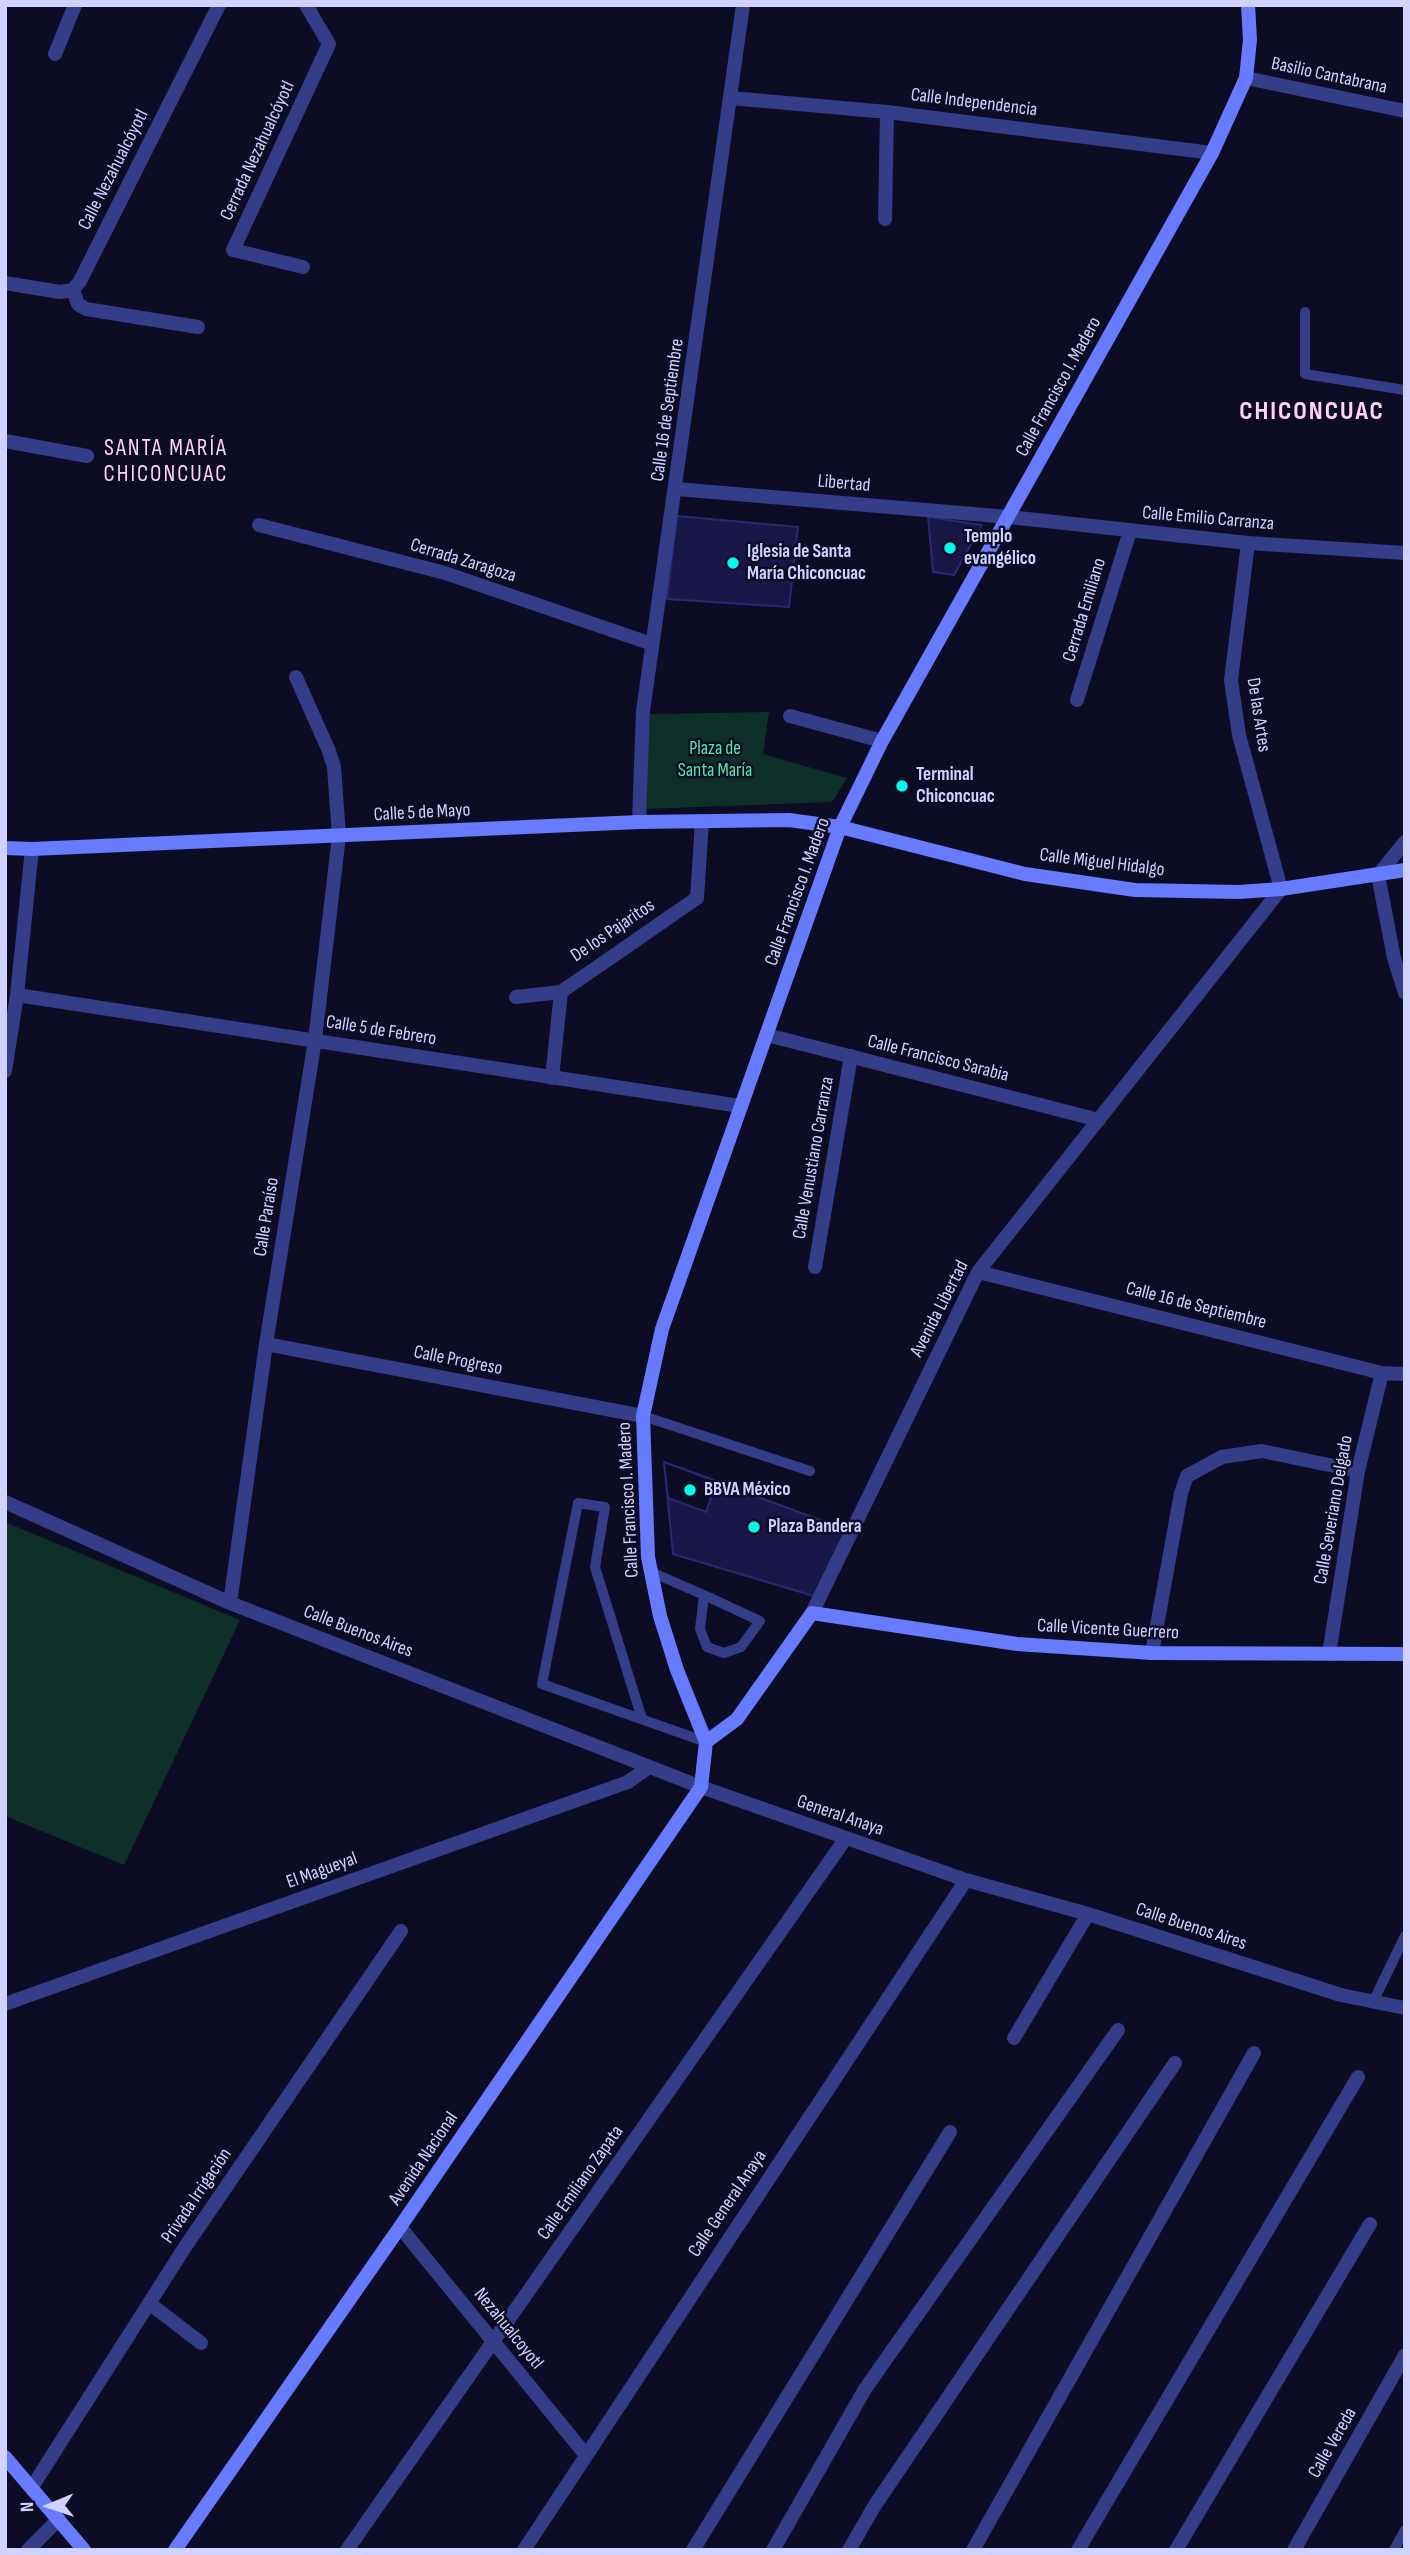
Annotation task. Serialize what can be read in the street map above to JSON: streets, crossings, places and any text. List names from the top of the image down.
{
  "streets": {
    "main road": [
      "Calle Francisco I. Madero",
      "Calle 5 de Mayo",
      "Calle Miguel Hidalgo",
      "Avenida Libertad",
      "Calle Vicente Guerrero",
      "Avenida Nacional"
    ],
    "street": [
      "Basilio Cantabrana",
      "Calle Independencia",
      "Cerrada Nezahualcóyotl",
      "Calle Nezahualcóyotl",
      "Calle 16 de Septiembre",
      "Libertad",
      "Calle Emilio Carranza",
      "Cerrada Zaragoza",
      "Cerrada Emiliano",
      "De las Artes",
      "De los Pajaritos",
      "Calle 5 de Febrero",
      "Calle Francisco Sarabia",
      "Calle Venustiano Carranza",
      "Calle Paraíso",
      "Calle Progreso",
      "Calle Severiano Delgado",
      "Calle Buenos Aires",
      "General Anaya",
      "El Magueyal",
      "Calle Emiliano Zapata",
      "Privada Irrigación",
      "Calle General Anaya",
      "Nezahualcoyotl",
      "Calle Vereda"
    ]
  },
  "crossings": [
    ["Basilio Cantabrana", "Calle Francisco I. Madero"],
    ["Calle Independencia", "Calle Francisco I. Madero"],
    ["Calle Independencia", "Calle 16 de Septiembre"],
    ["Calle Francisco I. Madero", "Libertad"],
    ["Calle Francisco I. Madero", "Calle Emilio Carranza"],
    ["Calle Francisco I. Madero", "Calle 5 de Mayo"],
    ["Calle Francisco I. Madero", "Calle Miguel Hidalgo"],
    ["Calle Francisco I. Madero", "Calle 5 de Febrero"],
    ["Calle Francisco I. Madero", "Calle Francisco Sarabia"],
    ["Calle Francisco I. Madero", "Avenida Libertad"],
    ["Calle Francisco I. Madero", "Calle Progreso"],
    ["Calle Francisco I. Madero", "Calle Buenos Aires"],
    ["Calle Francisco I. Madero", "General Anaya"],
    ["Calle Francisco I. Madero", "Avenida Nacional"],
    ["Calle 16 de Septiembre", "Libertad"],
    ["Calle 16 de Septiembre", "Cerrada Zaragoza"],
    ["Calle 16 de Septiembre", "Calle 5 de Mayo"],
    ["Calle 16 de Septiembre", "Avenida Libertad"],
    ["Calle 16 de Septiembre", "Calle Severiano Delgado"],
    ["Libertad", "Calle Emilio Carranza"],
    ["Calle Emilio Carranza", "Cerrada Emiliano"],
    ["Calle Emilio Carranza", "De las Artes"],
    ["De las Artes", "Calle Miguel Hidalgo"],
    ["De las Artes", "Avenida Libertad"],
    ["Calle 5 de Mayo", "Calle Miguel Hidalgo"],
    ["Calle 5 de Mayo", "De los Pajaritos"],
    ["Calle 5 de Mayo", "Calle Paraíso"],
    ["Calle Miguel Hidalgo", "Avenida Libertad"],
    ["Calle 5 de Febrero", "Calle Paraíso"],
    ["Calle Francisco Sarabia", "Calle Venustiano Carranza"],
    ["Calle Francisco Sarabia", "Avenida Libertad"],
    ["Calle Paraíso", "Calle Progreso"],
    ["Calle Paraíso", "Calle Buenos Aires"],
    ["Avenida Libertad", "Calle Vicente Guerrero"],
    ["Calle Severiano Delgado", "Calle Vicente Guerrero"],
    ["Calle Buenos Aires", "General Anaya"],
    ["Calle Buenos Aires", "El Magueyal"],
    ["Calle Buenos Aires", "Avenida Nacional"],
    ["Calle Buenos Aires", "Calle General Anaya"],
    ["General Anaya", "Avenida Nacional"],
    ["General Anaya", "Calle Emiliano Zapata"],
    ["General Anaya", "Calle General Anaya"],
    ["Avenida Nacional", "Nezahualcoyotl"],
    ["Calle Emiliano Zapata", "Nezahualcoyotl"],
    ["Calle General Anaya", "Nezahualcoyotl"]
  ],
  "districts": ["CHICONCUAC", "SANTA MARÍA CHICONCUAC"],
  "parks": ["Plaza de Santa María"],
  "places": [
    "Templo evangélico",
    "Iglesia de Santa María Chiconcuac",
    "Terminal Chiconcuac",
    "BBVA México",
    "Plaza Bandera"
  ],
  "north": "left"
}
